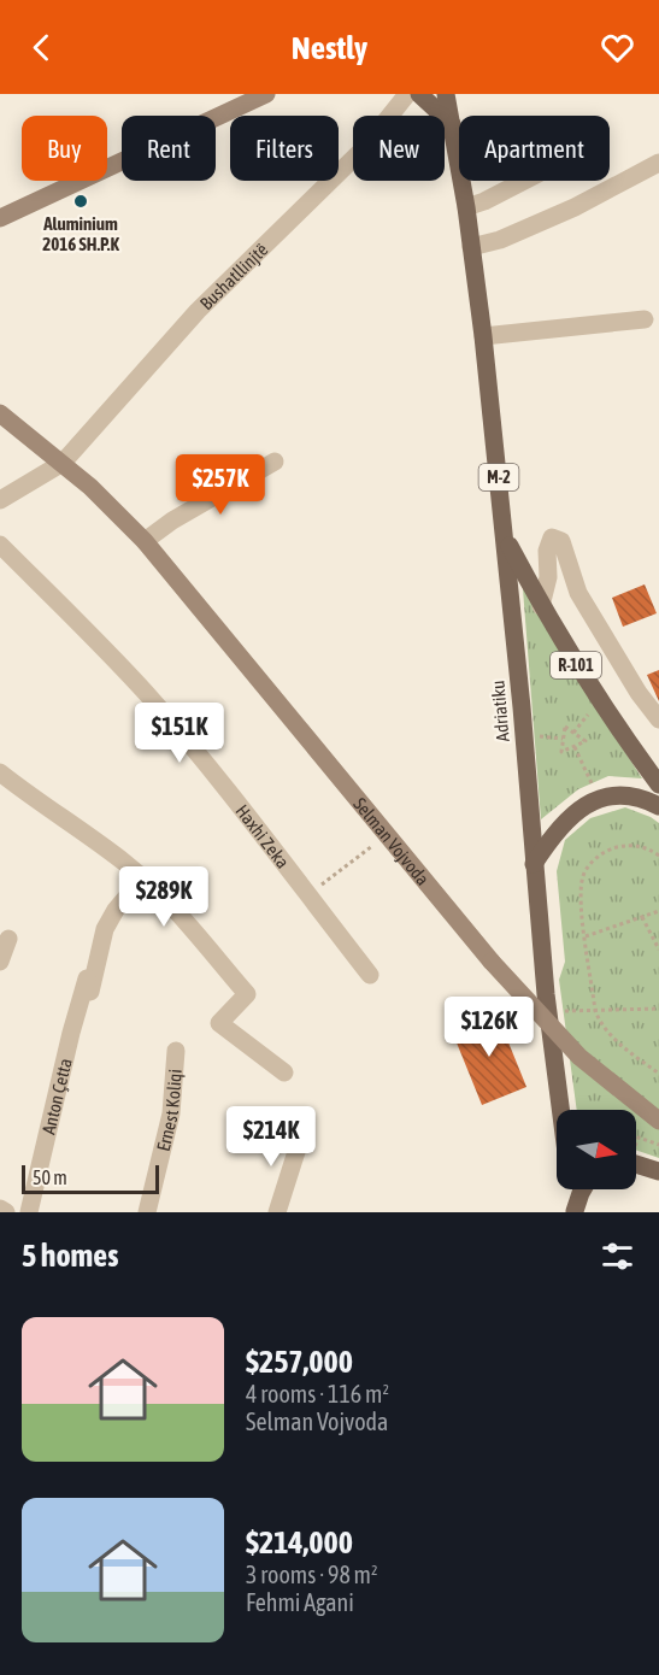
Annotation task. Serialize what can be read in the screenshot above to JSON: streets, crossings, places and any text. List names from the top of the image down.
{
  "streets": {
    "main road": [
      "M-2",
      "R-101",
      "Adriatiku",
      "Selman Vojvoda"
    ],
    "street": [
      "Bushatllinjtë",
      "Haxhi Zeka",
      "Anton Çetta",
      "Ernest Koliqi"
    ]
  },
  "crossings": [
    ["Bushatllinjtë", "Selman Vojvoda"],
    ["R-101", "Adriatiku"]
  ],
  "places": ["Aluminium 2016 SH.P.K"],
  "scale_bar": "50 m",
  "north": "right",
  "page": {
    "header": "Nestly",
    "chip": [
      "Buy",
      "Rent",
      "Filters",
      "New",
      "Apartment"
    ],
    "price": [
      "$257K",
      "$151K",
      "$289K",
      "$126K",
      "$214K"
    ],
    "scale": "50 m",
    "heading": "5 homes",
    "list": [
      {
        "name": "$257,000",
        "note": "4 rooms · 116 m² · Selman Vojvoda"
      },
      {
        "name": "$214,000",
        "note": "3 rooms · 98 m² · Fehmi Agani"
      }
    ]
  }
}
